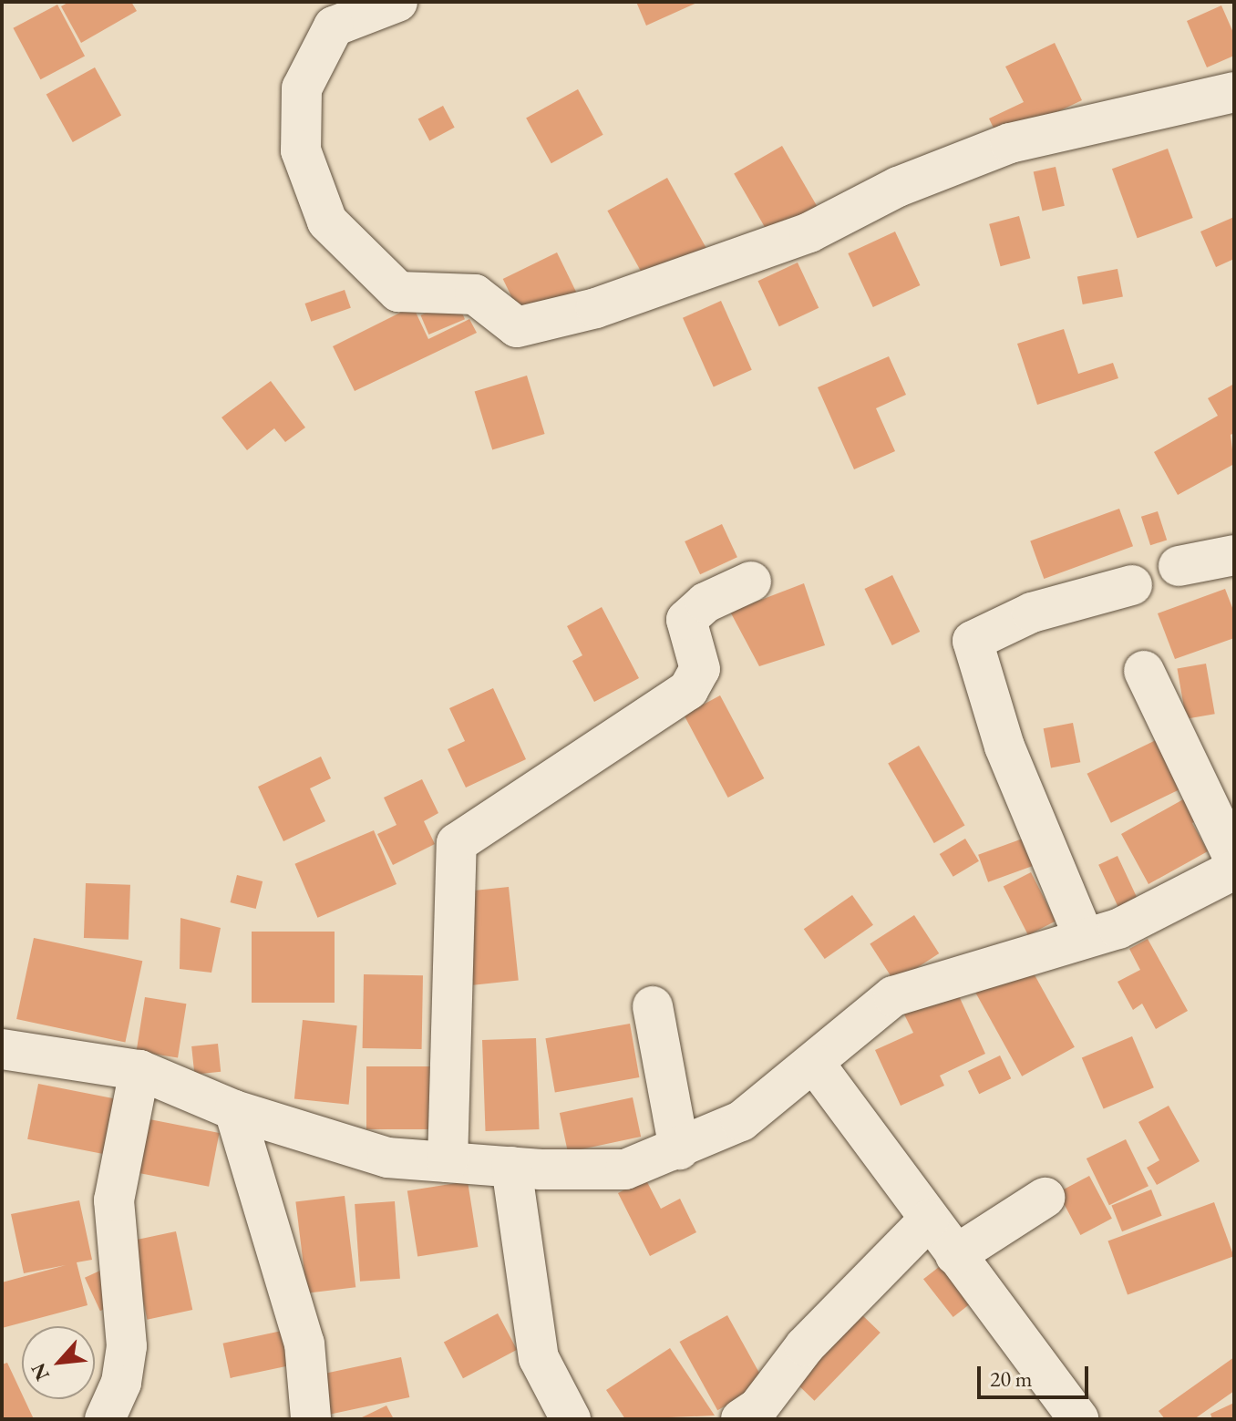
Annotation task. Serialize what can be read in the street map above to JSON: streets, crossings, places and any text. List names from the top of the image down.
{
  "scale_bar": "20 m",
  "north": "bottom left"
}
